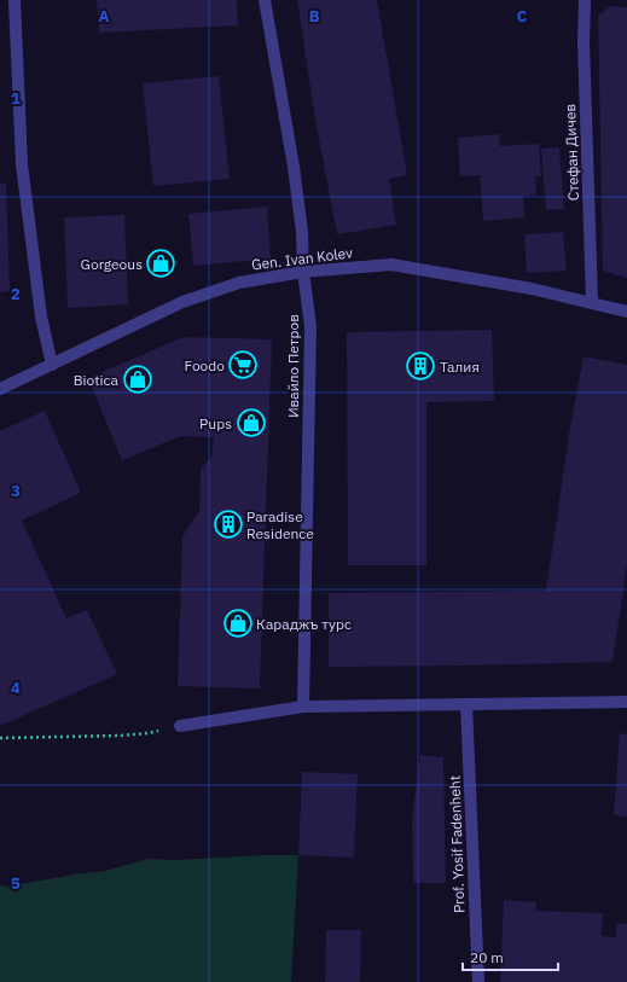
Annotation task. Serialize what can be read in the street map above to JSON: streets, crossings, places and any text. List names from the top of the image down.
{
  "streets": {
    "street": [
      "Стефан Дичев",
      "Gen. Ivan Kolev",
      "Ивайло Петров",
      "Prof. Yosif Fadenheht"
    ]
  },
  "crossings": [
    ["Стефан Дичев", "Gen. Ivan Kolev"],
    ["Gen. Ivan Kolev", "Ивайло Петров"]
  ],
  "places": {
    "shop": [
      "Gorgeous",
      "Biotica",
      "Pups",
      "Караджъ турс"
    ],
    "supermarket": ["Foodo"],
    "building": ["Талия", "Paradise Residence"]
  },
  "scale_bar": "20 m",
  "grid": {
    "columns": ["A", "B", "C"],
    "rows": [
      "1",
      "2",
      "3",
      "4",
      "5"
    ]
  }
}
